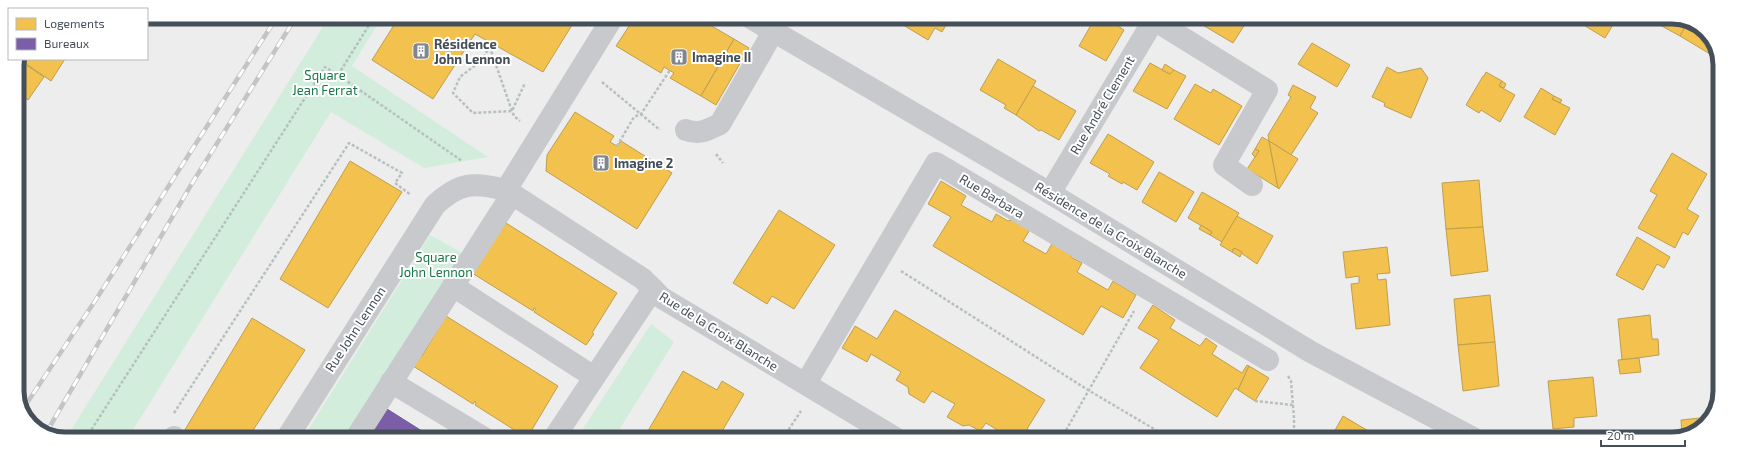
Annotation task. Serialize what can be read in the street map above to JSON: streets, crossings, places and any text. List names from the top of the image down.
{
  "streets": {
    "street": [
      "Rue André Clement",
      "Rue Barbara",
      "Résidence de la Croix Blanche",
      "Rue John Lennon",
      "Rue de la Croix Blanche"
    ]
  },
  "crossings": [
    ["Rue André Clement", "Résidence de la Croix Blanche"],
    ["Rue Barbara", "Rue de la Croix Blanche"],
    ["Rue John Lennon", "Rue de la Croix Blanche"]
  ],
  "parks": ["Square Jean Ferrat", "Square John Lennon"],
  "places": {
    "building": ["Résidence John Lennon", "Imagine II", "Imagine 2"]
  },
  "legend": ["Logements", "Bureaux"],
  "scale_bar": "20 m"
}
